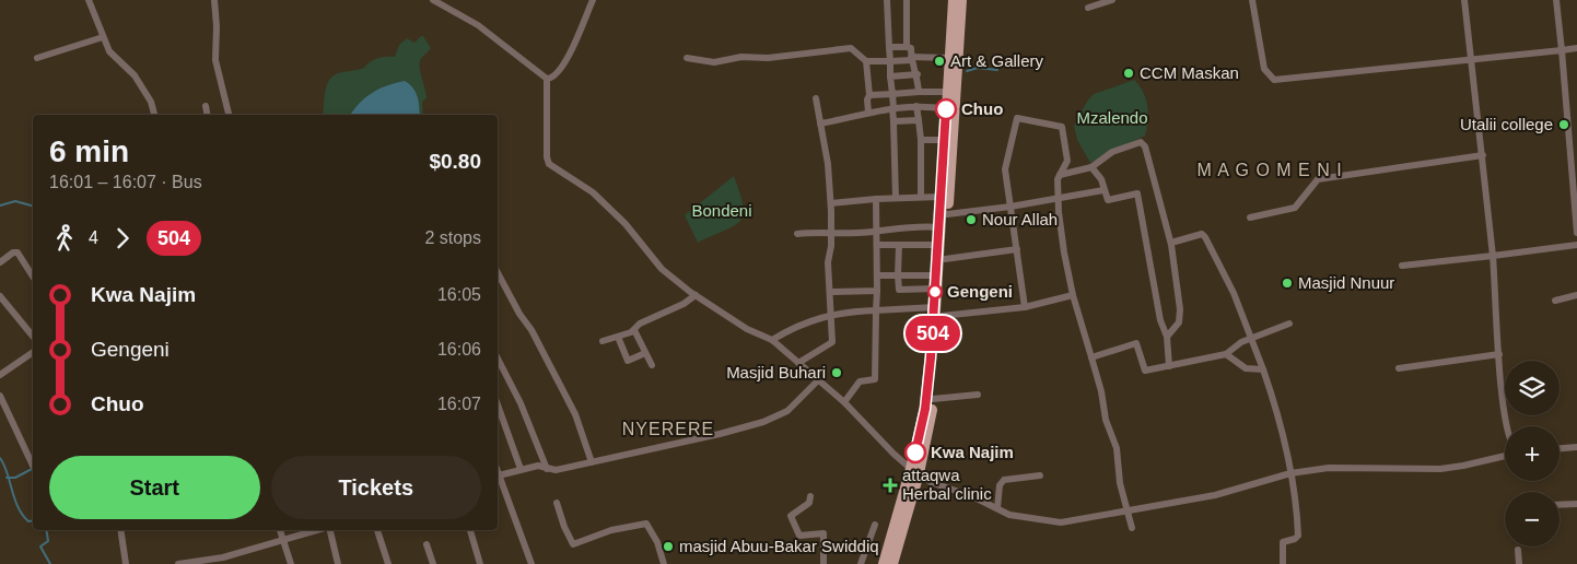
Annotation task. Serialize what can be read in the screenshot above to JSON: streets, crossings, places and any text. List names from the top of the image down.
{
  "districts": ["M A G O M E N I", "NYERERE"],
  "parks": ["Mzalendo", "Bondeni"],
  "places": {
    "other": [
      "Art & Gallery",
      "CCM Maskan",
      "Chuo",
      "Utalii college",
      "Nour Allah",
      "Masjid Nnuur",
      "Gengeni",
      "Masjid Buhari",
      "Kwa Najim",
      "masjid Abuu-Bakar Swiddiq"
    ],
    "health": ["attaqwa Herbal clinic"]
  },
  "lines": ["bus line 504"],
  "page": {
    "on_map": "504",
    "heading": ["6 min", "16:01 – 16:07 · Bus", "$0.80"],
    "legs": ["4", "504", "2 stops"],
    "list": [
      {
        "name": "Kwa Najim",
        "value": "16:05"
      },
      {
        "name": "Gengeni",
        "value": "16:06"
      },
      {
        "name": "Chuo",
        "value": "16:07"
      }
    ],
    "map_buttons": ["+", "−"],
    "buttons": ["Start", "Tickets"]
  }
}
